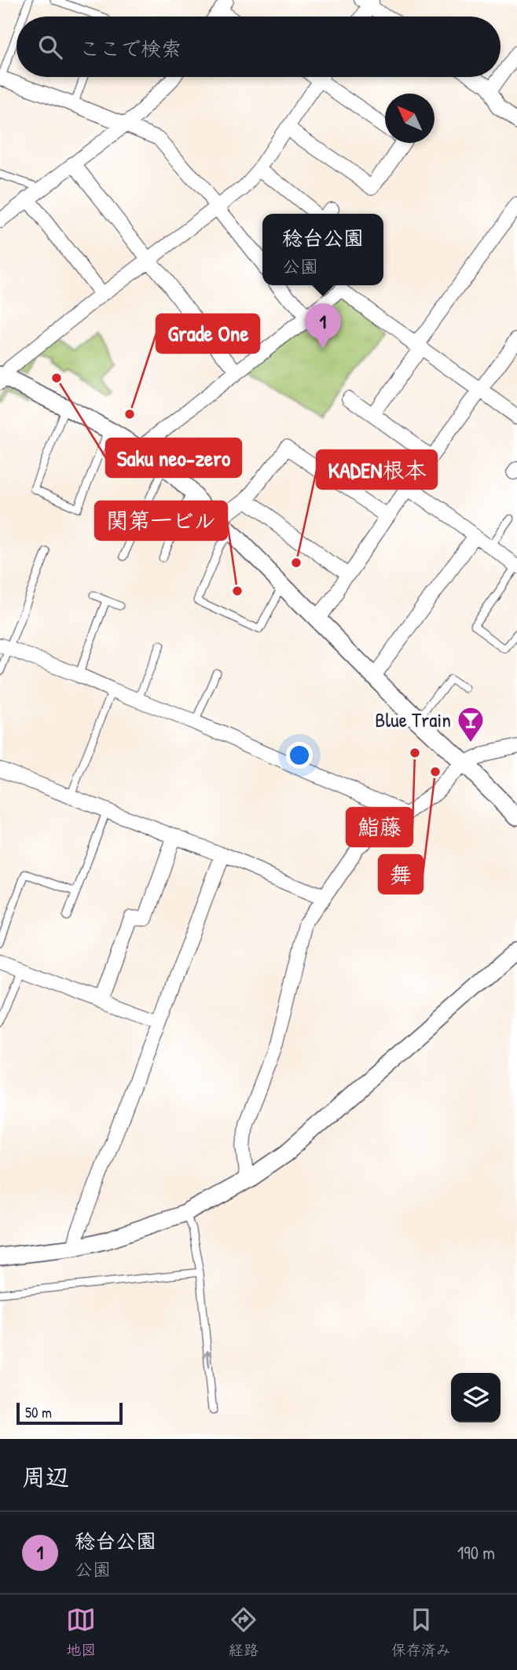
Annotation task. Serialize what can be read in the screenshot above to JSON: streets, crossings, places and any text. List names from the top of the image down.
{
  "places": {
    "other": [
      "Saku neo-zero",
      "Grade One",
      "KADEN根本",
      "関第一ビル",
      "鮨藤",
      "舞"
    ],
    "bar": ["Blue Train"]
  },
  "scale_bar": "50 m",
  "north": "top left",
  "page": {
    "search": "ここで検索",
    "popup": ["稔台公園", "公園"],
    "pins": "1",
    "scale": "50 m",
    "heading": "周辺",
    "list": [
      {
        "mark": "1",
        "name": "稔台公園",
        "note": "公園",
        "value": "190 m"
      }
    ],
    "nav": ["地図", "経路", "保存済み"]
  }
}
